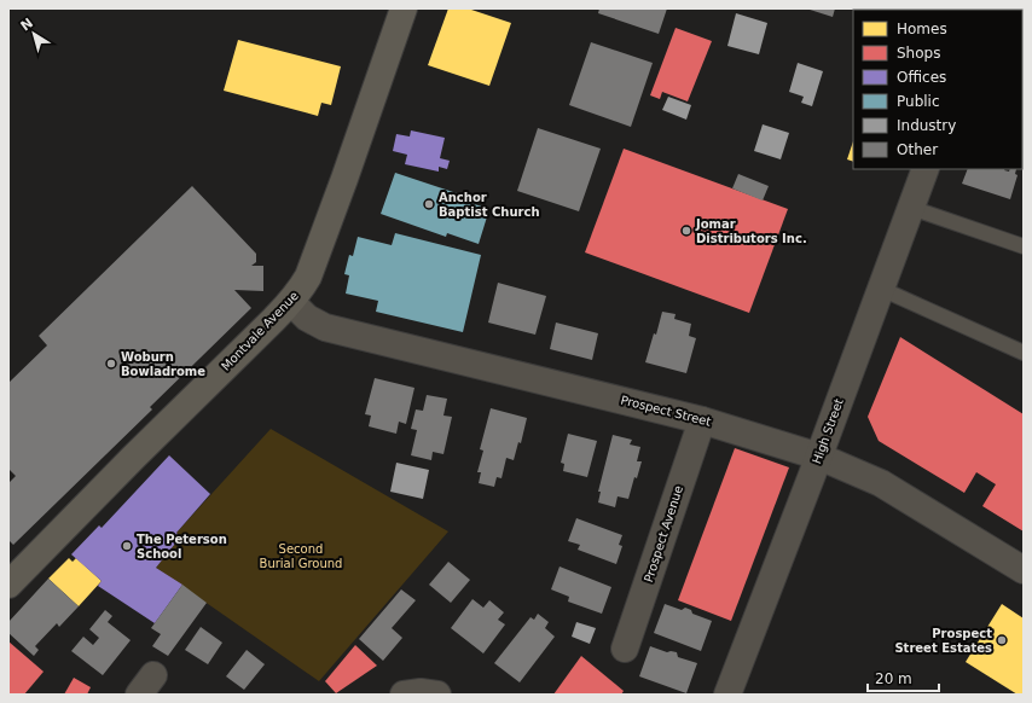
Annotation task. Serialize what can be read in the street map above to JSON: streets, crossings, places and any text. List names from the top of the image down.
{
  "streets": {
    "main road": ["Montvale Avenue"],
    "street": ["Prospect Street", "High Street", "Prospect Avenue"]
  },
  "crossings": [
    ["Montvale Avenue", "Prospect Street"],
    ["Prospect Street", "High Street"],
    ["Prospect Street", "Prospect Avenue"]
  ],
  "parks": ["Second Burial Ground"],
  "places": [
    "Anchor Baptist Church",
    "Jomar Distributors Inc.",
    "Woburn Bowladrome",
    "The Peterson School",
    "Prospect Street Estates"
  ],
  "legend": [
    "Homes",
    "Shops",
    "Offices",
    "Public",
    "Industry",
    "Other"
  ],
  "scale_bar": "20 m",
  "north": "top left"
}
